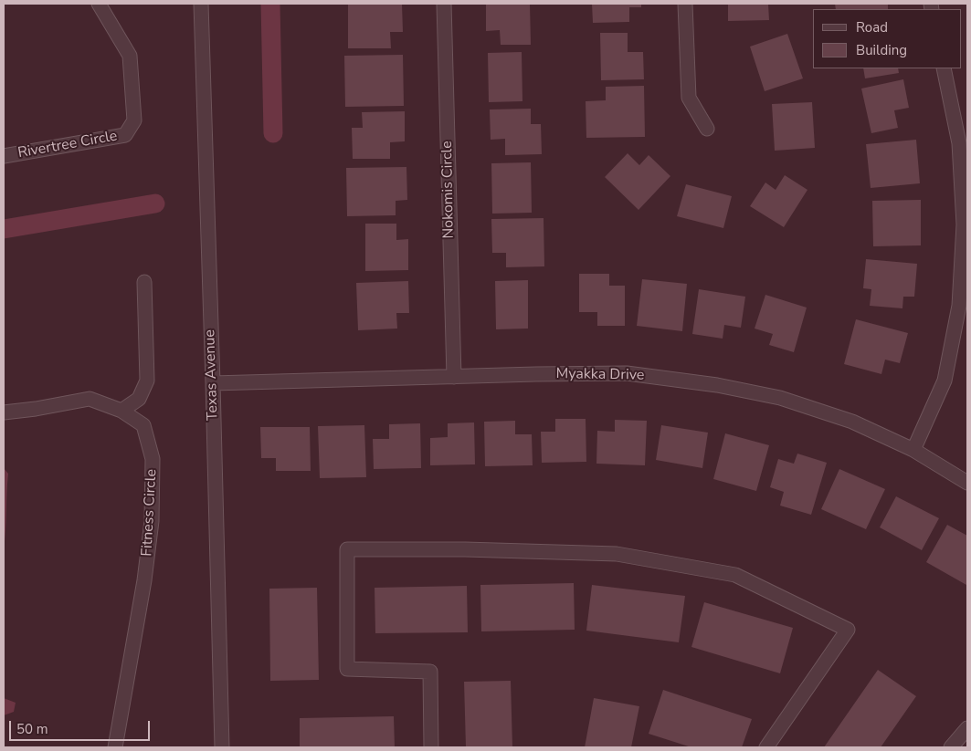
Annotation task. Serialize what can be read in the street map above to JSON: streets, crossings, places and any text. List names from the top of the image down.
{
  "streets": {
    "street": [
      "Rivertree Circle",
      "Nokomis Circle",
      "Texas Avenue",
      "Myakka Drive",
      "Fitness Circle"
    ]
  },
  "crossings": [
    ["Nokomis Circle", "Myakka Drive"],
    ["Texas Avenue", "Myakka Drive"]
  ],
  "legend": ["Road", "Building"],
  "scale_bar": "50 m"
}
